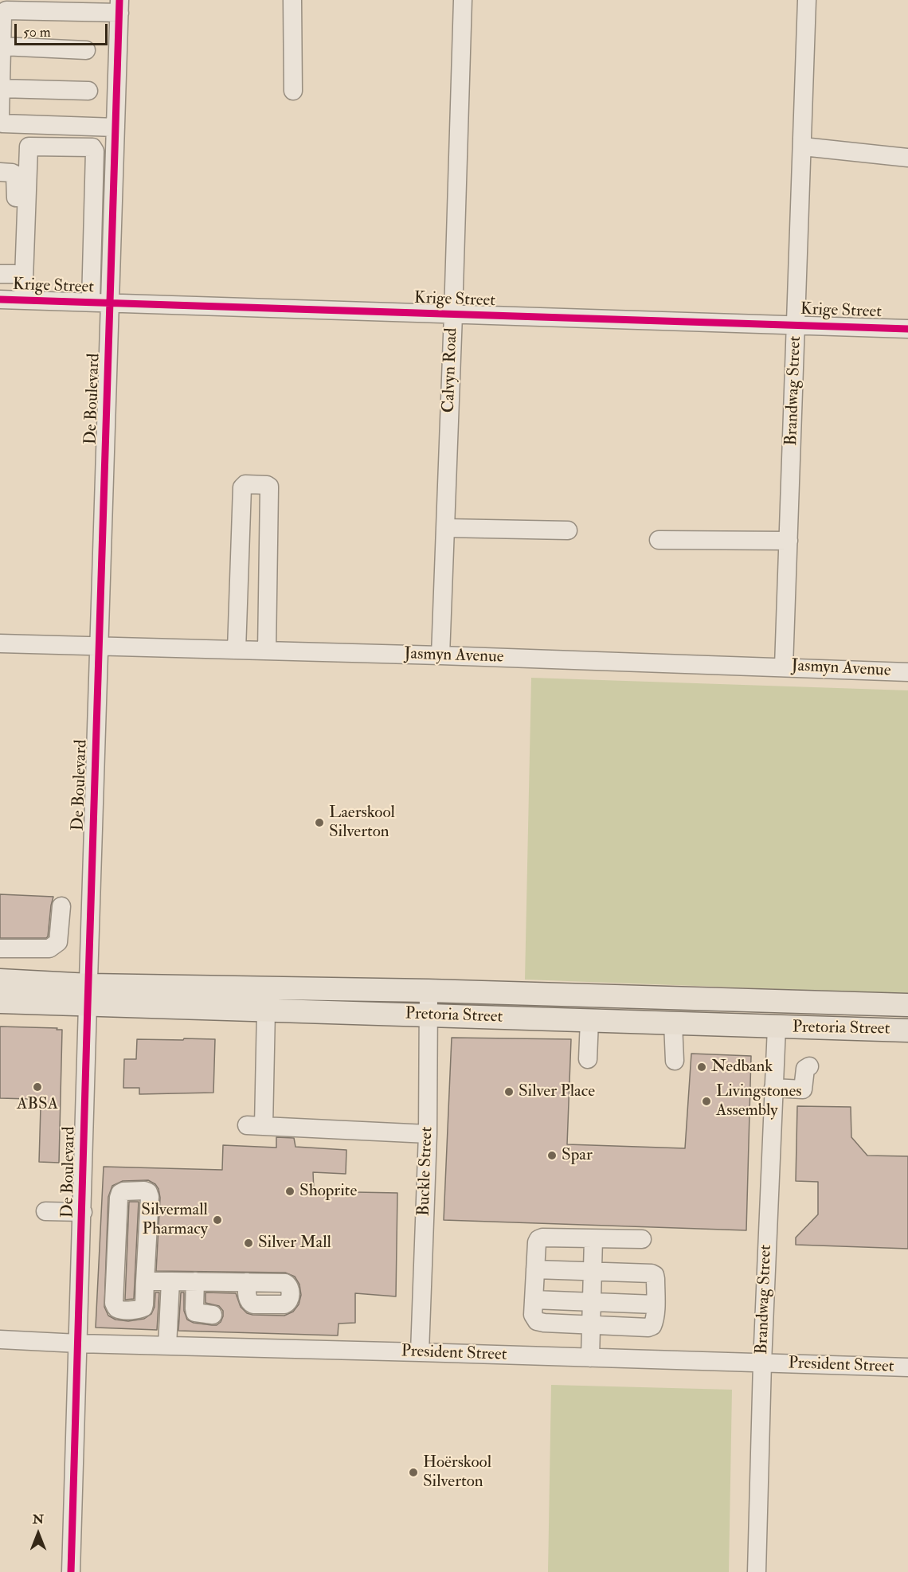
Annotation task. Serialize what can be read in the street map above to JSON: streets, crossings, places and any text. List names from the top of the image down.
{
  "streets": {
    "main road": ["Pretoria Street"],
    "street": [
      "Krige Street",
      "Calvyn Road",
      "Brandwag Street",
      "De Boulevard",
      "Jasmyn Avenue",
      "Buckle Street",
      "President Street"
    ]
  },
  "crossings": [
    ["Krige Street", "Calvyn Road"],
    ["Krige Street", "Brandwag Street"],
    ["Krige Street", "De Boulevard"],
    ["Calvyn Road", "Jasmyn Avenue"],
    ["Brandwag Street", "Jasmyn Avenue"],
    ["Brandwag Street", "Pretoria Street"],
    ["Brandwag Street", "President Street"],
    ["De Boulevard", "Jasmyn Avenue"],
    ["De Boulevard", "Pretoria Street"],
    ["De Boulevard", "President Street"],
    ["Pretoria Street", "Buckle Street"],
    ["Buckle Street", "President Street"]
  ],
  "places": [
    "Laerskool Silverton",
    "Nedbank",
    "ABSA",
    "Silver Place",
    "Livingstones Assembly",
    "Spar",
    "Shoprite",
    "Silvermall Pharmacy",
    "Silver Mall",
    "Hoërskool Silverton"
  ],
  "scale_bar": "50 m",
  "north": "top"
}
